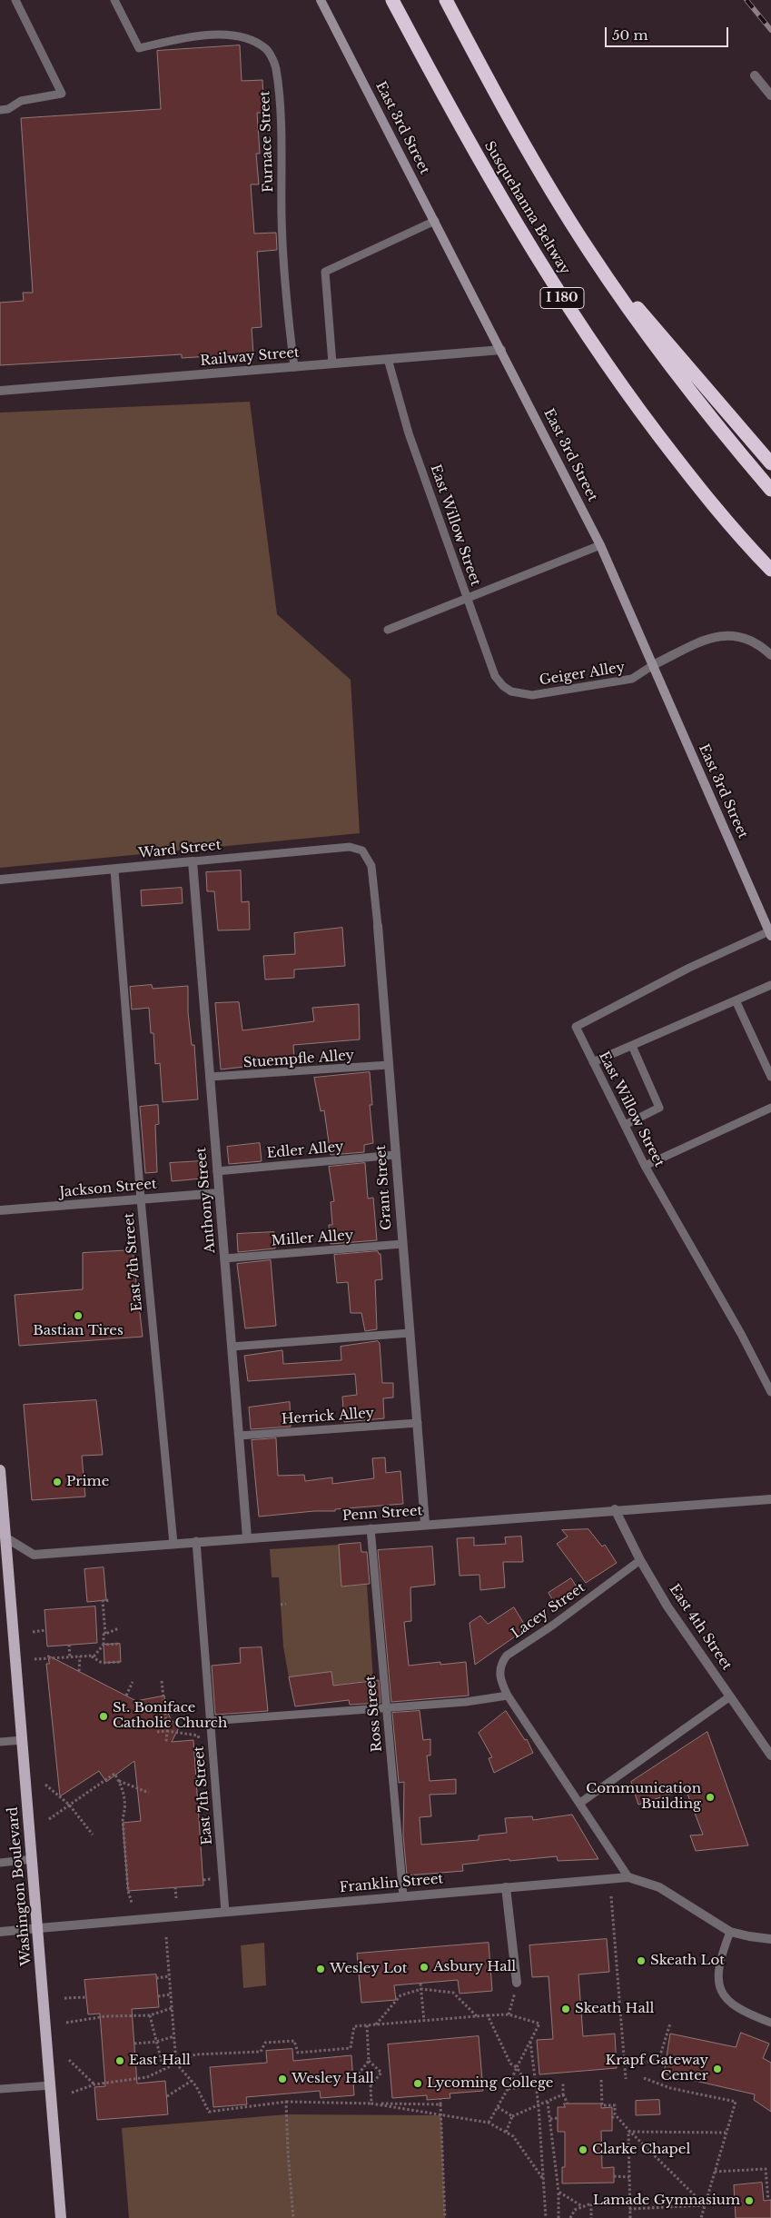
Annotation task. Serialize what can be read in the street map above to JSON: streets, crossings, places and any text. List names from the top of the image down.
{
  "streets": {
    "highway": ["Susquehanna Beltway", "I 180"],
    "main road": ["East 3rd Street", "Washington Boulevard"],
    "street": [
      "Railway Street",
      "Ward Street",
      "Grant Street",
      "Jackson Street",
      "Anthony Street",
      "Penn Street",
      "East 4th Street",
      "Franklin Street"
    ],
    "lane": [
      "Furnace Street",
      "East Willow Street",
      "Geiger Alley",
      "Stuempfle Alley",
      "Edler Alley",
      "Miller Alley",
      "East 7th Street",
      "Herrick Alley",
      "Lacey Street",
      "Ross Street"
    ]
  },
  "crossings": [
    ["East 3rd Street", "Railway Street"],
    ["East 3rd Street", "East Willow Street"],
    ["East 3rd Street", "Geiger Alley"],
    ["Furnace Street", "Railway Street"],
    ["Railway Street", "East Willow Street"],
    ["East Willow Street", "Geiger Alley"],
    ["Ward Street", "Grant Street"],
    ["Ward Street", "Anthony Street"],
    ["Ward Street", "East 7th Street"],
    ["Stuempfle Alley", "Grant Street"],
    ["Stuempfle Alley", "Anthony Street"],
    ["Edler Alley", "Grant Street"],
    ["Edler Alley", "Anthony Street"],
    ["Grant Street", "Miller Alley"],
    ["Grant Street", "Herrick Alley"],
    ["Grant Street", "Penn Street"],
    ["Jackson Street", "Anthony Street"],
    ["Jackson Street", "East 7th Street"],
    ["Anthony Street", "Miller Alley"],
    ["Anthony Street", "Herrick Alley"],
    ["Anthony Street", "Penn Street"],
    ["East 7th Street", "Penn Street"],
    ["East 7th Street", "Franklin Street"],
    ["Penn Street", "East 4th Street"],
    ["Penn Street", "Ross Street"],
    ["Penn Street", "Washington Boulevard"],
    ["Lacey Street", "East 4th Street"],
    ["Lacey Street", "Franklin Street"],
    ["Ross Street", "Franklin Street"],
    ["Franklin Street", "Washington Boulevard"]
  ],
  "places": [
    "Bastian Tires",
    "Prime",
    "St. Boniface Catholic Church",
    "Communication Building",
    "Skeath Lot",
    "Asbury Hall",
    "Wesley Lot",
    "Skeath Hall",
    "East Hall",
    "Krapf Gateway Center",
    "Wesley Hall",
    "Lycoming College",
    "Clarke Chapel",
    "Lamade Gymnasium"
  ],
  "scale_bar": "50 m"
}
